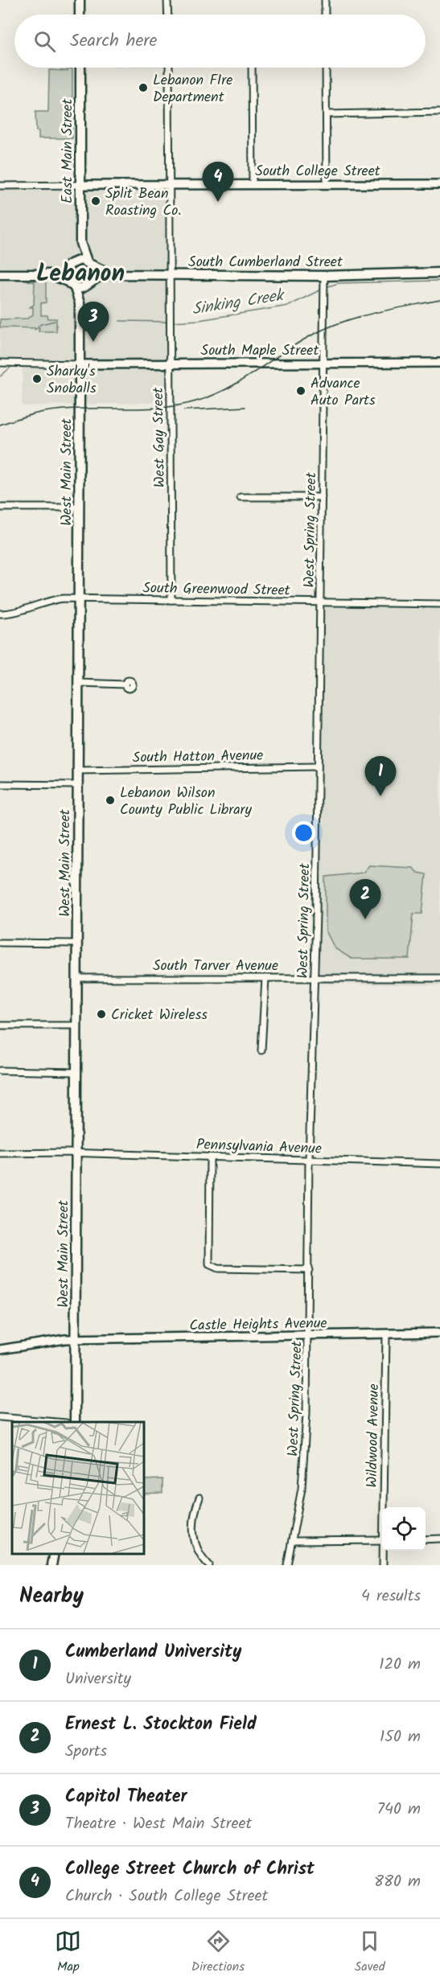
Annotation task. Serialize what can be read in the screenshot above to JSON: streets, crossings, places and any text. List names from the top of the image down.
{
  "streets": {
    "main road": ["East Main Street", "South Cumberland Street", "West Main Street"],
    "street": [
      "South College Street",
      "South Maple Street",
      "West Gay Street",
      "West Spring Street",
      "South Greenwood Street",
      "South Hatton Avenue",
      "South Tarver Avenue",
      "Pennsylvania Avenue",
      "Castle Heights Avenue",
      "Wildwood Avenue"
    ]
  },
  "crossings": [
    ["East Main Street", "South College Street"],
    ["East Main Street", "South Cumberland Street"],
    ["East Main Street", "West Main Street"],
    ["South College Street", "West Gay Street"],
    ["South Cumberland Street", "West Gay Street"],
    ["South Cumberland Street", "West Main Street"],
    ["South Cumberland Street", "West Spring Street"],
    ["South Maple Street", "West Gay Street"],
    ["South Maple Street", "West Main Street"],
    ["South Maple Street", "West Spring Street"],
    ["West Gay Street", "South Greenwood Street"],
    ["West Main Street", "South Greenwood Street"],
    ["West Main Street", "South Hatton Avenue"],
    ["West Main Street", "South Tarver Avenue"],
    ["West Main Street", "Pennsylvania Avenue"],
    ["West Main Street", "Castle Heights Avenue"],
    ["West Spring Street", "South Greenwood Street"],
    ["West Spring Street", "South Hatton Avenue"],
    ["West Spring Street", "South Tarver Avenue"],
    ["West Spring Street", "Pennsylvania Avenue"],
    ["West Spring Street", "Castle Heights Avenue"],
    ["Castle Heights Avenue", "Wildwood Avenue"]
  ],
  "districts": ["Lebanon"],
  "water": ["Sinking Creek"],
  "places": [
    "Lebanon FIre Department",
    "Split Bean Roasting Co.",
    "Sharky's Snoballs",
    "Advance Auto Parts",
    "Lebanon Wilson County Public Library",
    "Cricket Wireless"
  ],
  "page": {
    "search": "Search here",
    "pins": [
      "4",
      "3",
      "1",
      "2"
    ],
    "heading": ["Nearby", "4 results"],
    "list": [
      {
        "mark": "1",
        "name": "Cumberland University",
        "note": "University",
        "value": "120 m"
      },
      {
        "mark": "2",
        "name": "Ernest L. Stockton Field",
        "note": "Sports",
        "value": "150 m"
      },
      {
        "mark": "3",
        "name": "Capitol Theater",
        "note": "Theatre · West Main Street",
        "value": "740 m"
      },
      {
        "mark": "4",
        "name": "College Street Church of Christ",
        "note": "Church · South College Street",
        "value": "880 m"
      }
    ],
    "nav": ["Map", "Directions", "Saved"]
  }
}
